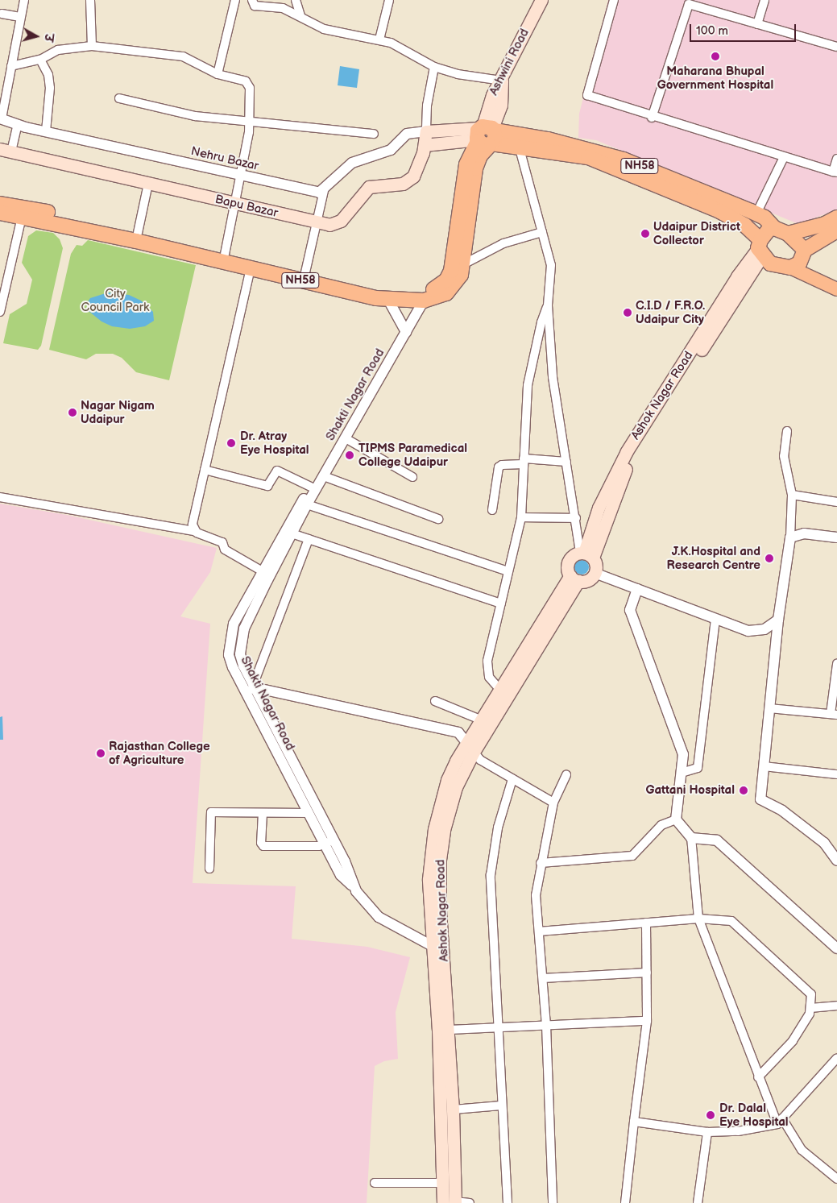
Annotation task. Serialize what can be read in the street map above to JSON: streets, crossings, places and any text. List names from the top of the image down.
{
  "streets": {
    "highway": ["NH58"],
    "main road": ["Ashwini Road", "Bapu Bazar", "Ashok Nagar Road"],
    "street": ["Nehru Bazar", "Shakti Nagar Road"]
  },
  "crossings": [
    ["Ashwini Road", "NH58"],
    ["NH58", "Shakti Nagar Road"],
    ["Shakti Nagar Road", "Ashok Nagar Road"]
  ],
  "parks": ["City Council Park"],
  "places": [
    "Maharana Bhupal Government Hospital",
    "Udaipur District Collector",
    "C.I.D / F.R.O. Udaipur City",
    "Nagar Nigam Udaipur",
    "Dr. Atray Eye Hospital",
    "TIPMS Paramedical College Udaipur",
    "J.K.Hospital and Research Centre",
    "Rajasthan College of Agriculture",
    "Gattani Hospital",
    "Dr. Dalal Eye Hospital"
  ],
  "scale_bar": "100 m",
  "north": "right"
}
